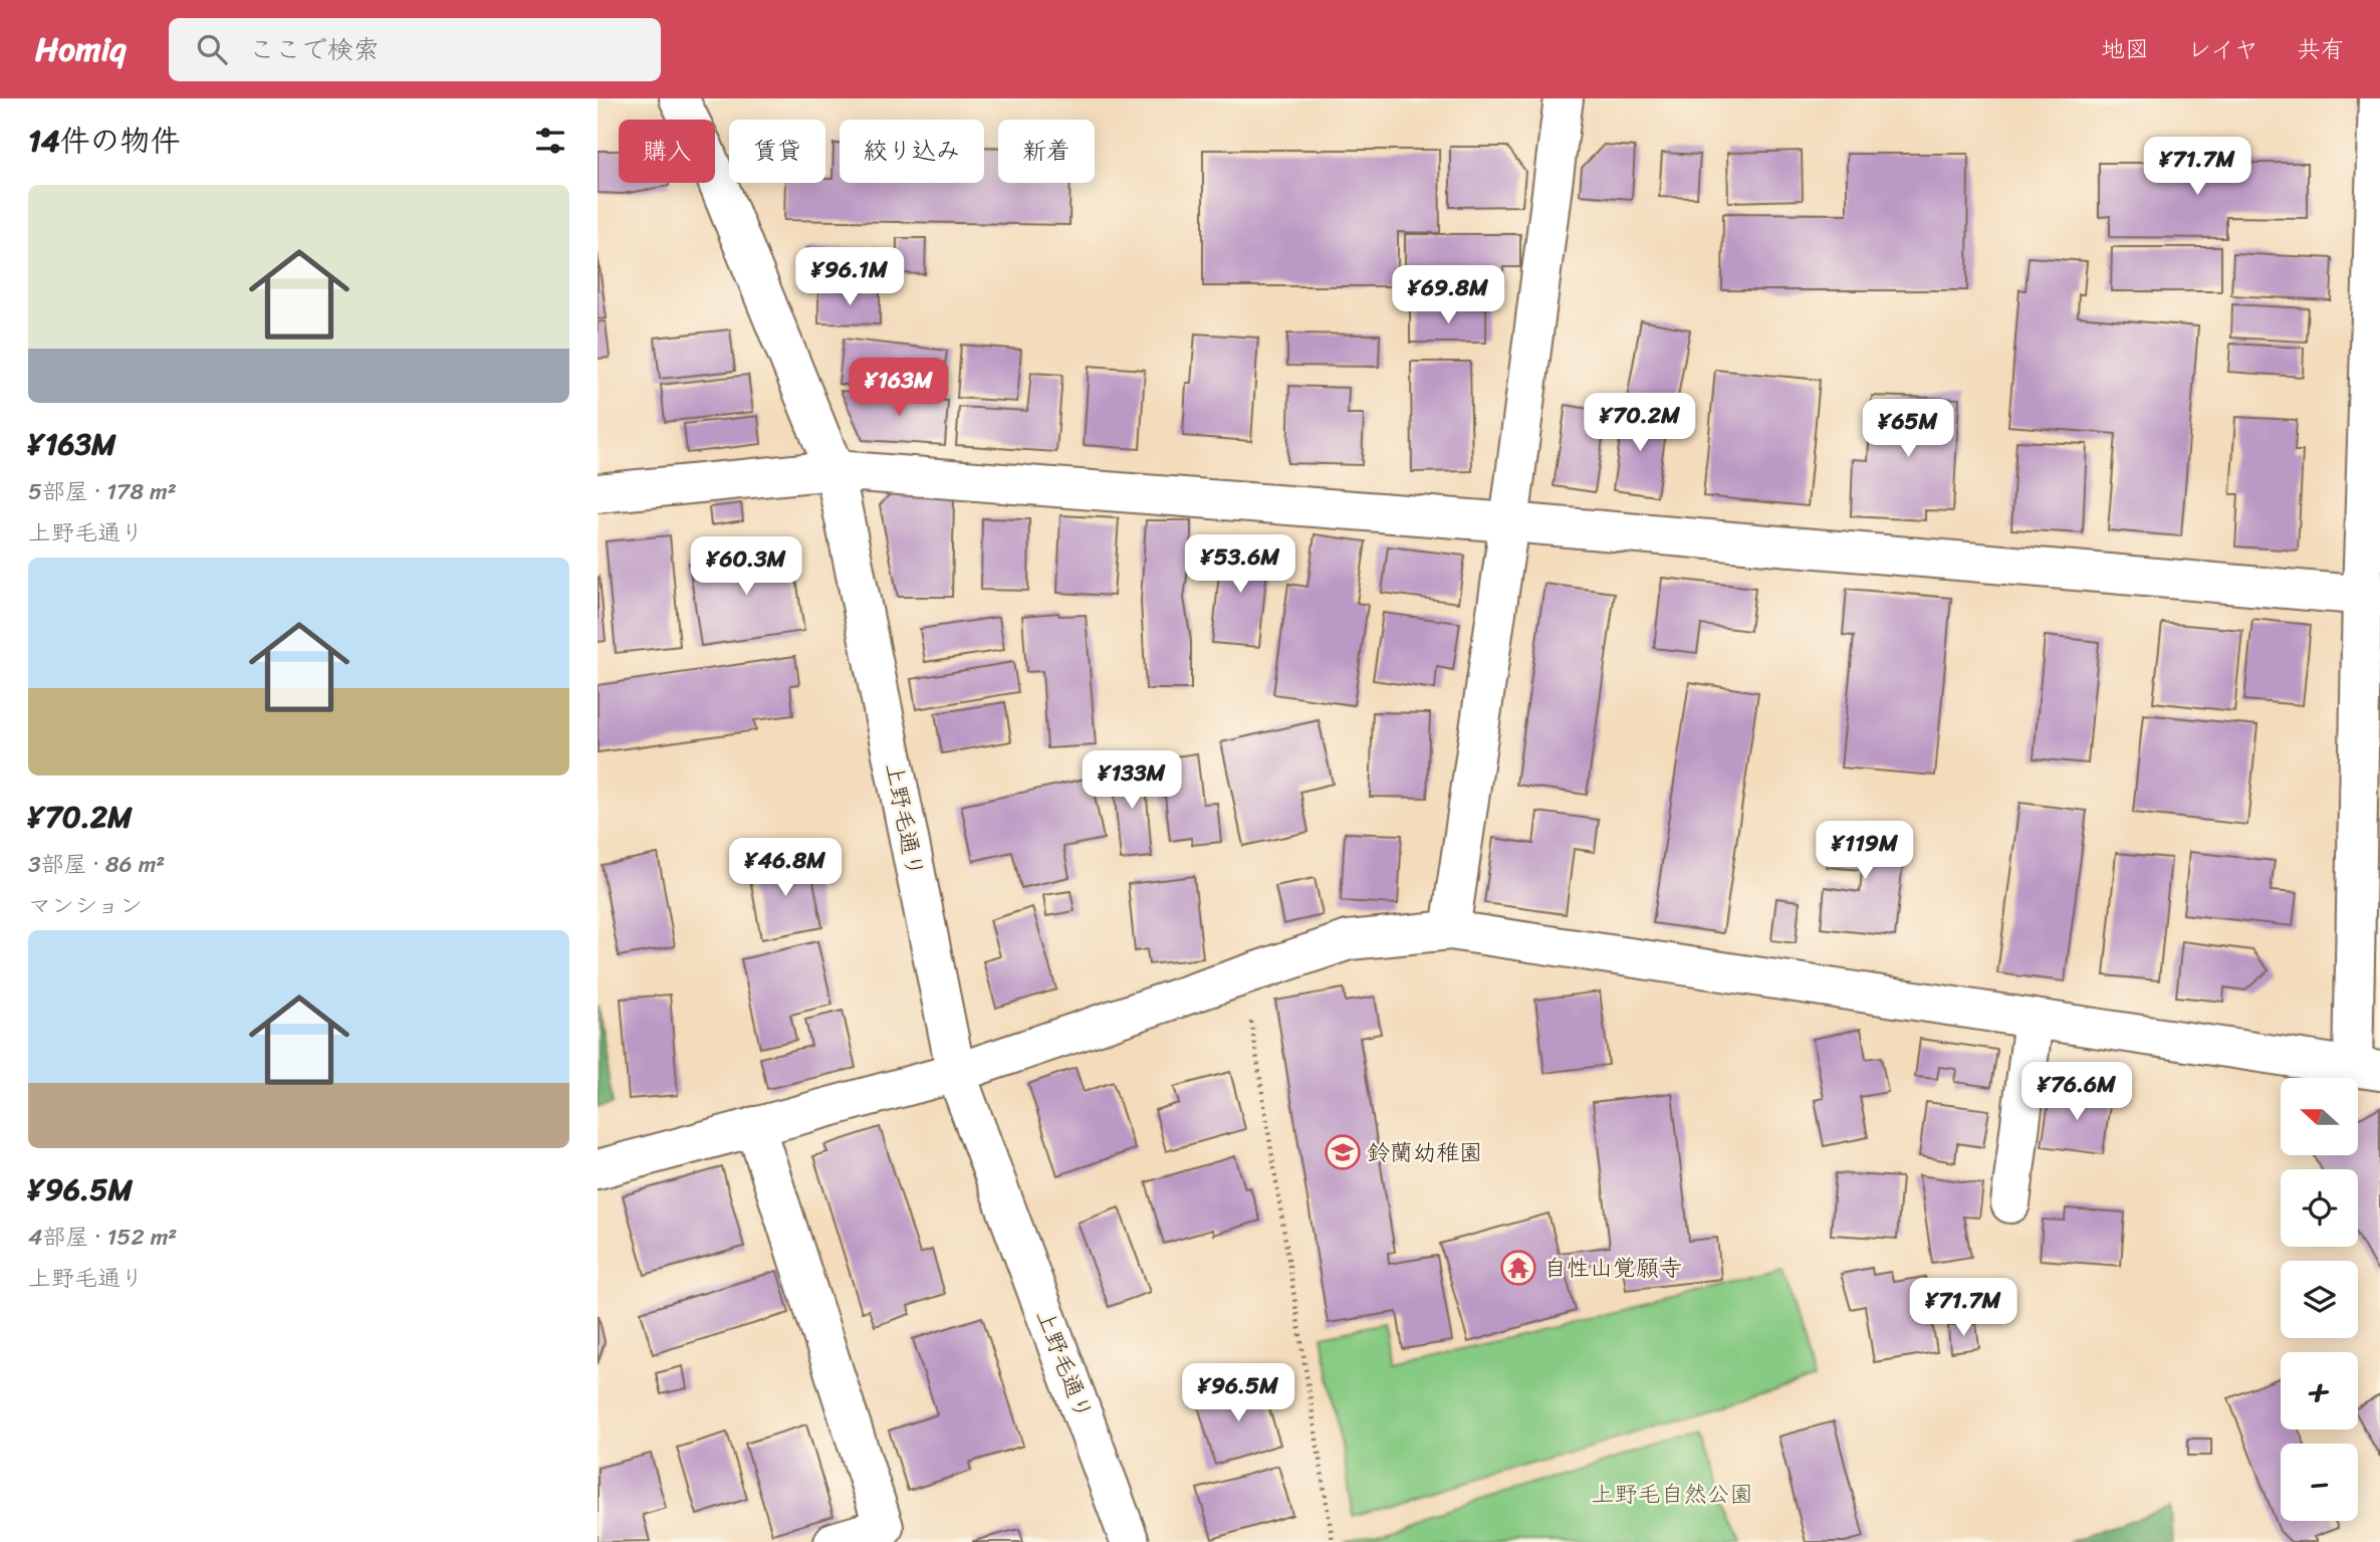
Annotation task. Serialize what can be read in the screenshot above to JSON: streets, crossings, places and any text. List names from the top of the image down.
{
  "streets": {
    "street": ["上野毛通り"]
  },
  "parks": ["上野毛自然公園"],
  "places": {
    "school or university": ["鈴蘭幼稚園"],
    "temple": ["自性山覚願寺"]
  },
  "north": "left",
  "page": {
    "header": "Homiq",
    "search": "ここで検索",
    "nav": ["地図", "レイヤ", "共有"],
    "heading": "14件の物件",
    "chip": [
      "購入",
      "賃貸",
      "絞り込み",
      "新着"
    ],
    "price": [
      "¥71.7M",
      "¥96.1M",
      "¥69.8M",
      "¥163M",
      "¥70.2M",
      "¥65M",
      "¥53.6M",
      "¥60.3M",
      "¥133M",
      "¥119M",
      "¥46.8M",
      "¥76.6M",
      "¥71.7M",
      "¥96.5M"
    ],
    "list": [
      {
        "name": "¥163M",
        "note": "5部屋 · 178 m² · 上野毛通り"
      },
      {
        "name": "¥70.2M",
        "note": "3部屋 · 86 m² · マンション"
      },
      {
        "name": "¥96.5M",
        "note": "4部屋 · 152 m² · 上野毛通り"
      }
    ],
    "map_buttons": ["+", "−"]
  }
}
